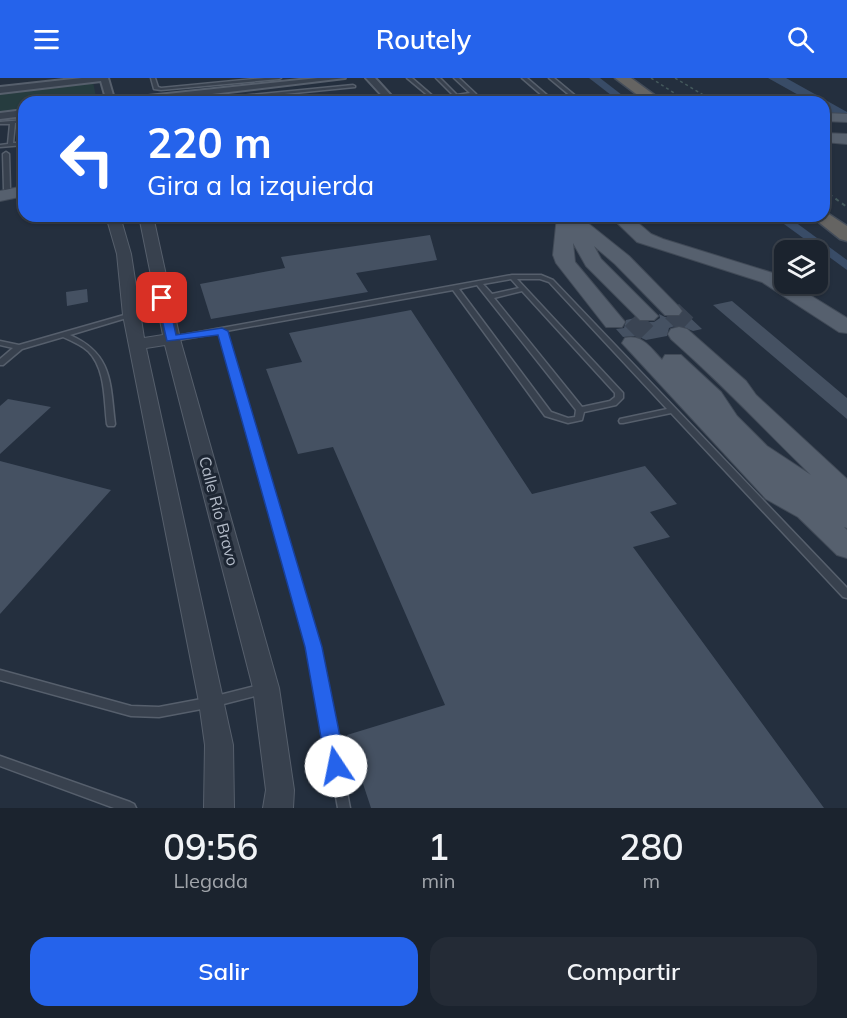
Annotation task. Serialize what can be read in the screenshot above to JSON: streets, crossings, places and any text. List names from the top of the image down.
{
  "streets": {
    "street": ["Calle Río Bravo"]
  },
  "page": {
    "header": "Routely",
    "turn": ["220 m", "Gira a la izquierda"],
    "eta": [
      "09:56",
      "Llegada",
      "1",
      "min",
      "280",
      "m"
    ],
    "buttons": ["Salir", "Compartir"]
  }
}
